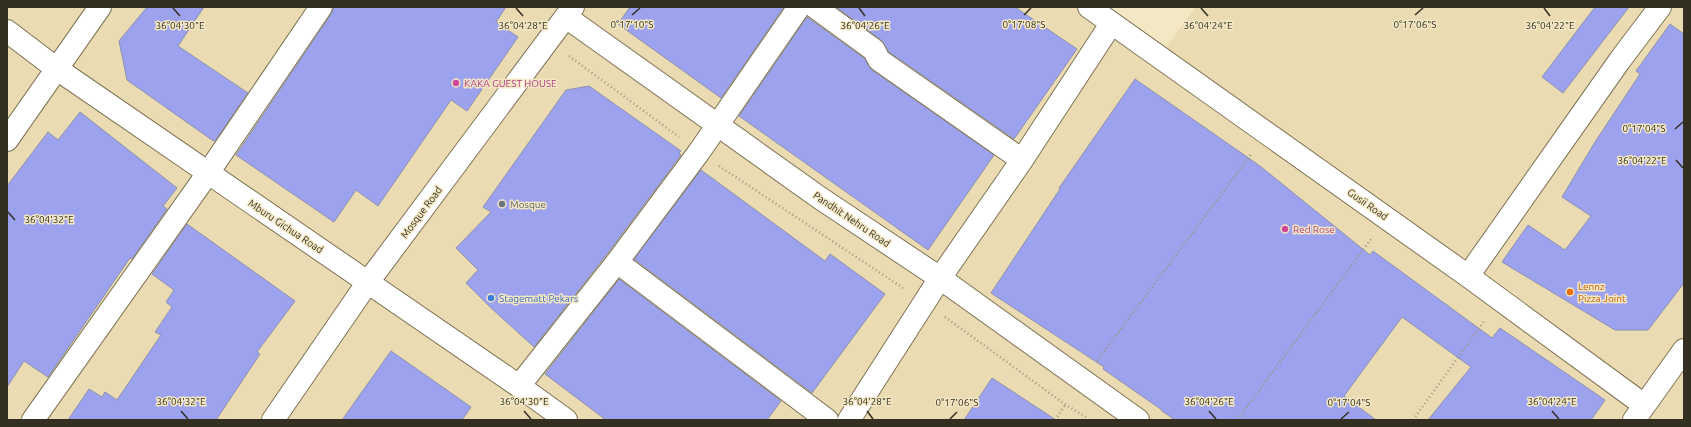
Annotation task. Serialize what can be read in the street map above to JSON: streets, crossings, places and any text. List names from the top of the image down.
{
  "streets": {
    "street": [
      "Gusii Road",
      "Mosque Road",
      "Pandhit Nehru Road",
      "Mburu Gichua Road"
    ]
  },
  "crossings": [
    ["Mosque Road", "Pandhit Nehru Road"],
    ["Mosque Road", "Mburu Gichua Road"]
  ],
  "places": [
    "KAKA GUEST HOUSE",
    "Mosque",
    "Red Rose",
    "Lennz Pizza Joint",
    "Stagematt Pekars"
  ],
  "coordinates": [
    "0°17'10\"S",
    "0°17'08\"S",
    "0°17'06\"S",
    "36°04'22\"E",
    "36°04'30\"E",
    "36°04'28\"E",
    "36°04'26\"E",
    "36°04'24\"E",
    "0°17'04\"S",
    "36°04'32\"E"
  ]
}
